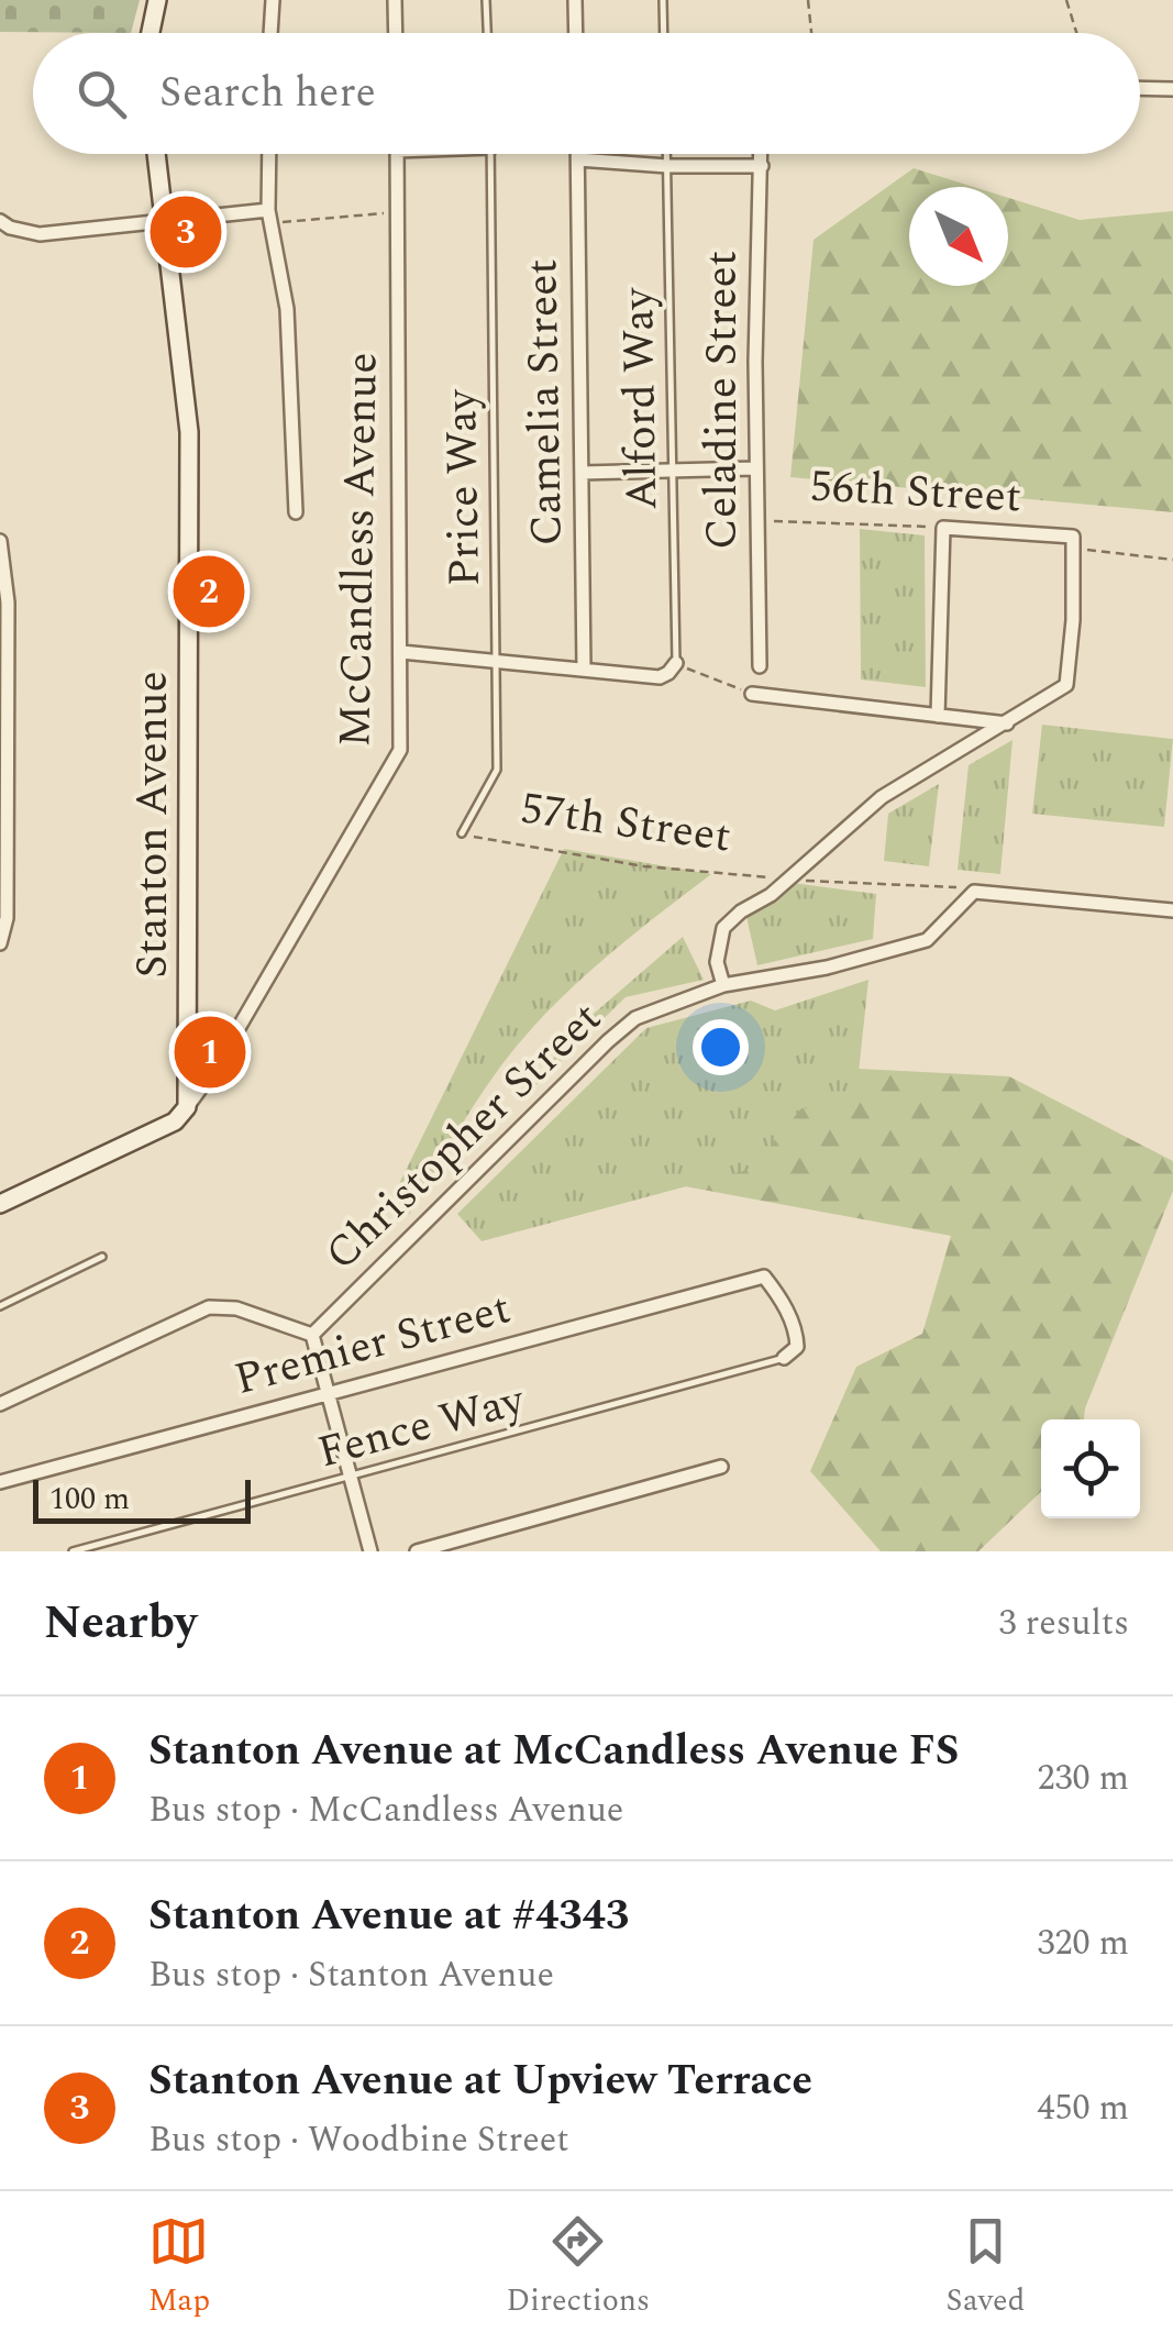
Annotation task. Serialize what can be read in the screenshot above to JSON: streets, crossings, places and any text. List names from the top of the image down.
{
  "streets": {
    "street": [
      "Celadine Street",
      "Camelia Street",
      "56th Street",
      "McCandless Avenue",
      "Stanton Avenue",
      "Christopher Street",
      "Premier Street"
    ],
    "lane": ["Alford Way", "Price Way", "Fence Way"],
    "path": ["57th Street"]
  },
  "crossings": [
    ["Celadine Street", "56th Street"],
    ["Price Way", "57th Street"],
    ["McCandless Avenue", "Stanton Avenue"],
    ["Premier Street", "Fence Way"]
  ],
  "scale_bar": "100 m",
  "north": "bottom right",
  "page": {
    "search": "Search here",
    "pins": ["3", "2", "1"],
    "scale": "100 m",
    "heading": ["Nearby", "3 results"],
    "list": [
      {
        "mark": "1",
        "name": "Stanton Avenue at McCandless Avenue FS",
        "note": "Bus stop · McCandless Avenue",
        "value": "230 m"
      },
      {
        "mark": "2",
        "name": "Stanton Avenue at #4343",
        "note": "Bus stop · Stanton Avenue",
        "value": "320 m"
      },
      {
        "mark": "3",
        "name": "Stanton Avenue at Upview Terrace",
        "note": "Bus stop · Woodbine Street",
        "value": "450 m"
      }
    ],
    "nav": ["Map", "Directions", "Saved"]
  }
}
